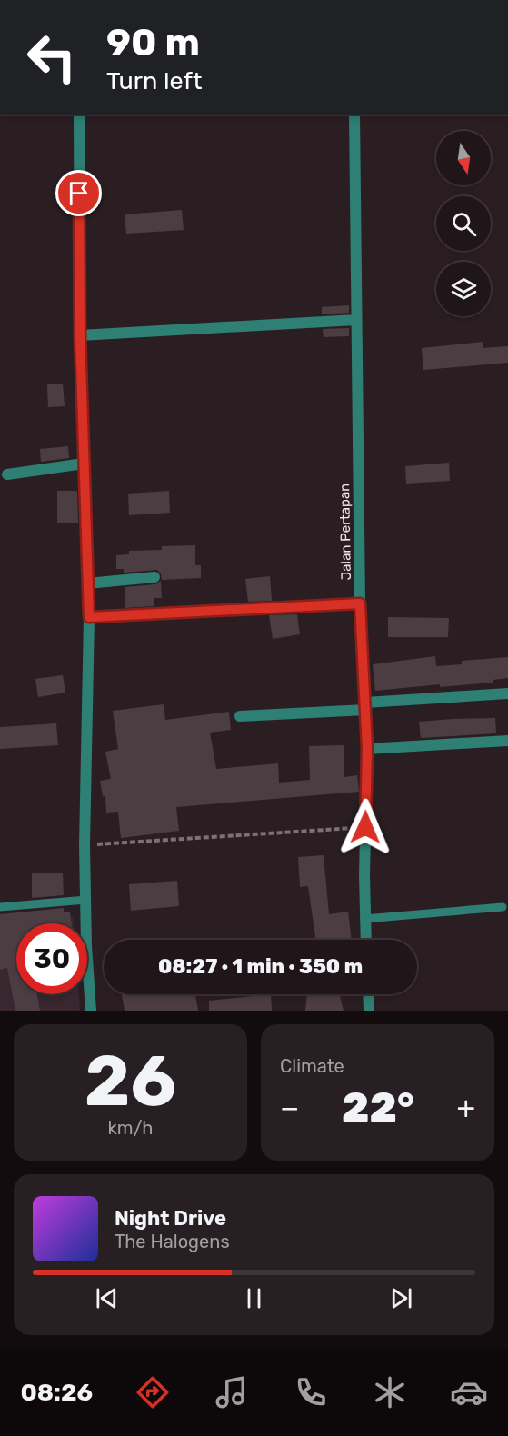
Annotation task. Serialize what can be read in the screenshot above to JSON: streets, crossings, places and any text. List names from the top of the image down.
{
  "streets": {
    "street": ["Jalan Pertapan"]
  },
  "north": "bottom",
  "page": {
    "turn": ["90 m", "Turn left"],
    "limit": "30",
    "trip": "08:27 · 1 min · 350 m",
    "tile": [
      ["26", "km/h"],
      "Climate"
    ],
    "heat": ["−", "22°", "+"],
    "song": ["Night Drive", "The Halogens"],
    "tabs": "08:26"
  }
}
